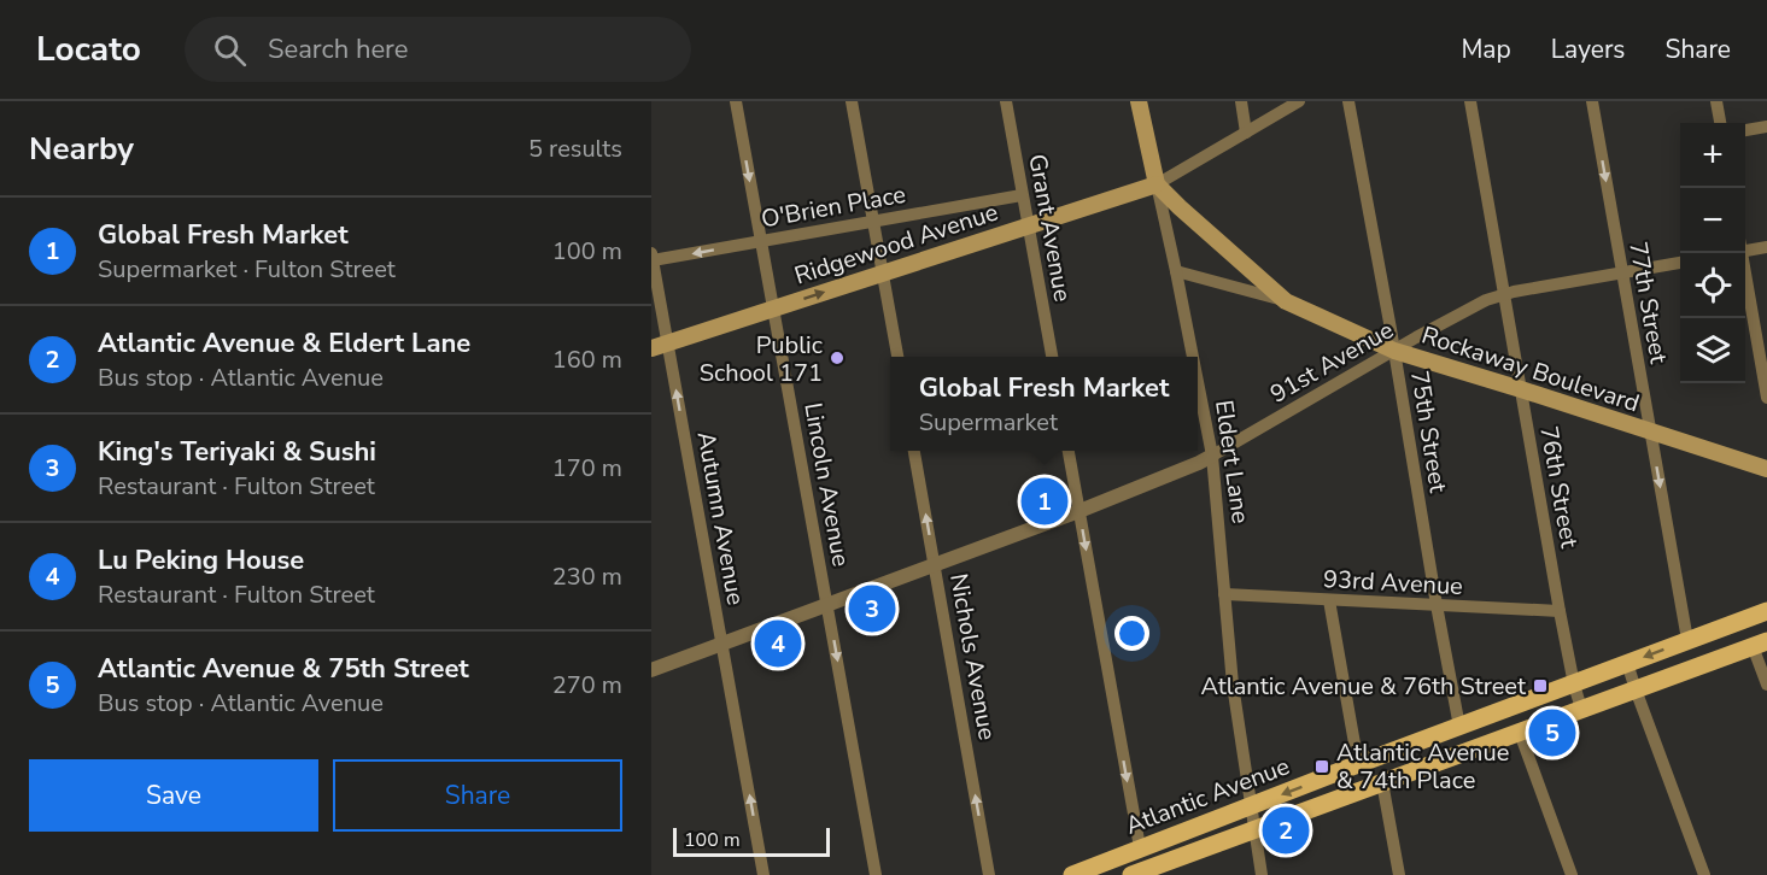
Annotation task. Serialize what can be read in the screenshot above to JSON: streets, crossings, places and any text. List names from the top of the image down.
{
  "streets": {
    "main road": [
      "Ridgewood Avenue",
      "Rockaway Boulevard",
      "Eldert Lane",
      "Atlantic Avenue"
    ],
    "street": [
      "O'Brien Place",
      "Grant Avenue",
      "77th Street",
      "91st Avenue",
      "75th Street",
      "Lincoln Avenue",
      "76th Street",
      "Autumn Avenue",
      "93rd Avenue",
      "Nichols Avenue"
    ]
  },
  "crossings": [
    ["O'Brien Place", "Grant Avenue"],
    ["O'Brien Place", "Lincoln Avenue"],
    ["O'Brien Place", "Autumn Avenue"],
    ["Grant Avenue", "Ridgewood Avenue"],
    ["Ridgewood Avenue", "Rockaway Boulevard"],
    ["Ridgewood Avenue", "Eldert Lane"],
    ["Ridgewood Avenue", "Lincoln Avenue"],
    ["Ridgewood Avenue", "Autumn Avenue"],
    ["77th Street", "91st Avenue"],
    ["77th Street", "Rockaway Boulevard"],
    ["77th Street", "Atlantic Avenue"],
    ["91st Avenue", "Rockaway Boulevard"],
    ["91st Avenue", "75th Street"],
    ["91st Avenue", "Eldert Lane"],
    ["91st Avenue", "76th Street"],
    ["Rockaway Boulevard", "75th Street"],
    ["Rockaway Boulevard", "Eldert Lane"],
    ["Rockaway Boulevard", "76th Street"],
    ["75th Street", "93rd Avenue"],
    ["75th Street", "Atlantic Avenue"],
    ["Eldert Lane", "93rd Avenue"],
    ["Eldert Lane", "Atlantic Avenue"],
    ["76th Street", "93rd Avenue"],
    ["76th Street", "Atlantic Avenue"]
  ],
  "one_way": [
    "77th Street",
    "Lincoln Avenue",
    "Autumn Avenue",
    "Nichols Avenue"
  ],
  "places": {
    "other": ["Public School 171"],
    "transit": ["Atlantic Avenue & 76th Street", "Atlantic Avenue & 74th Place"]
  },
  "scale_bar": "100 m",
  "page": {
    "header": "Locato",
    "search": "Search here",
    "nav": ["Map", "Layers", "Share"],
    "heading": ["Nearby", "5 results"],
    "map_buttons": ["+", "−"],
    "list": [
      {
        "mark": "1",
        "name": "Global Fresh Market",
        "note": "Supermarket · Fulton Street",
        "value": "100 m"
      },
      {
        "mark": "2",
        "name": "Atlantic Avenue & Eldert Lane",
        "note": "Bus stop · Atlantic Avenue",
        "value": "160 m"
      },
      {
        "mark": "3",
        "name": "King's Teriyaki & Sushi",
        "note": "Restaurant · Fulton Street",
        "value": "170 m"
      },
      {
        "mark": "4",
        "name": "Lu Peking House",
        "note": "Restaurant · Fulton Street",
        "value": "230 m"
      },
      {
        "mark": "5",
        "name": "Atlantic Avenue & 75th Street",
        "note": "Bus stop · Atlantic Avenue",
        "value": "270 m"
      }
    ],
    "popup": ["Global Fresh Market", "Supermarket"],
    "pins": [
      "1",
      "3",
      "4",
      "5",
      "2"
    ],
    "buttons": ["Save", "Share"],
    "scale": "100 m"
  }
}
